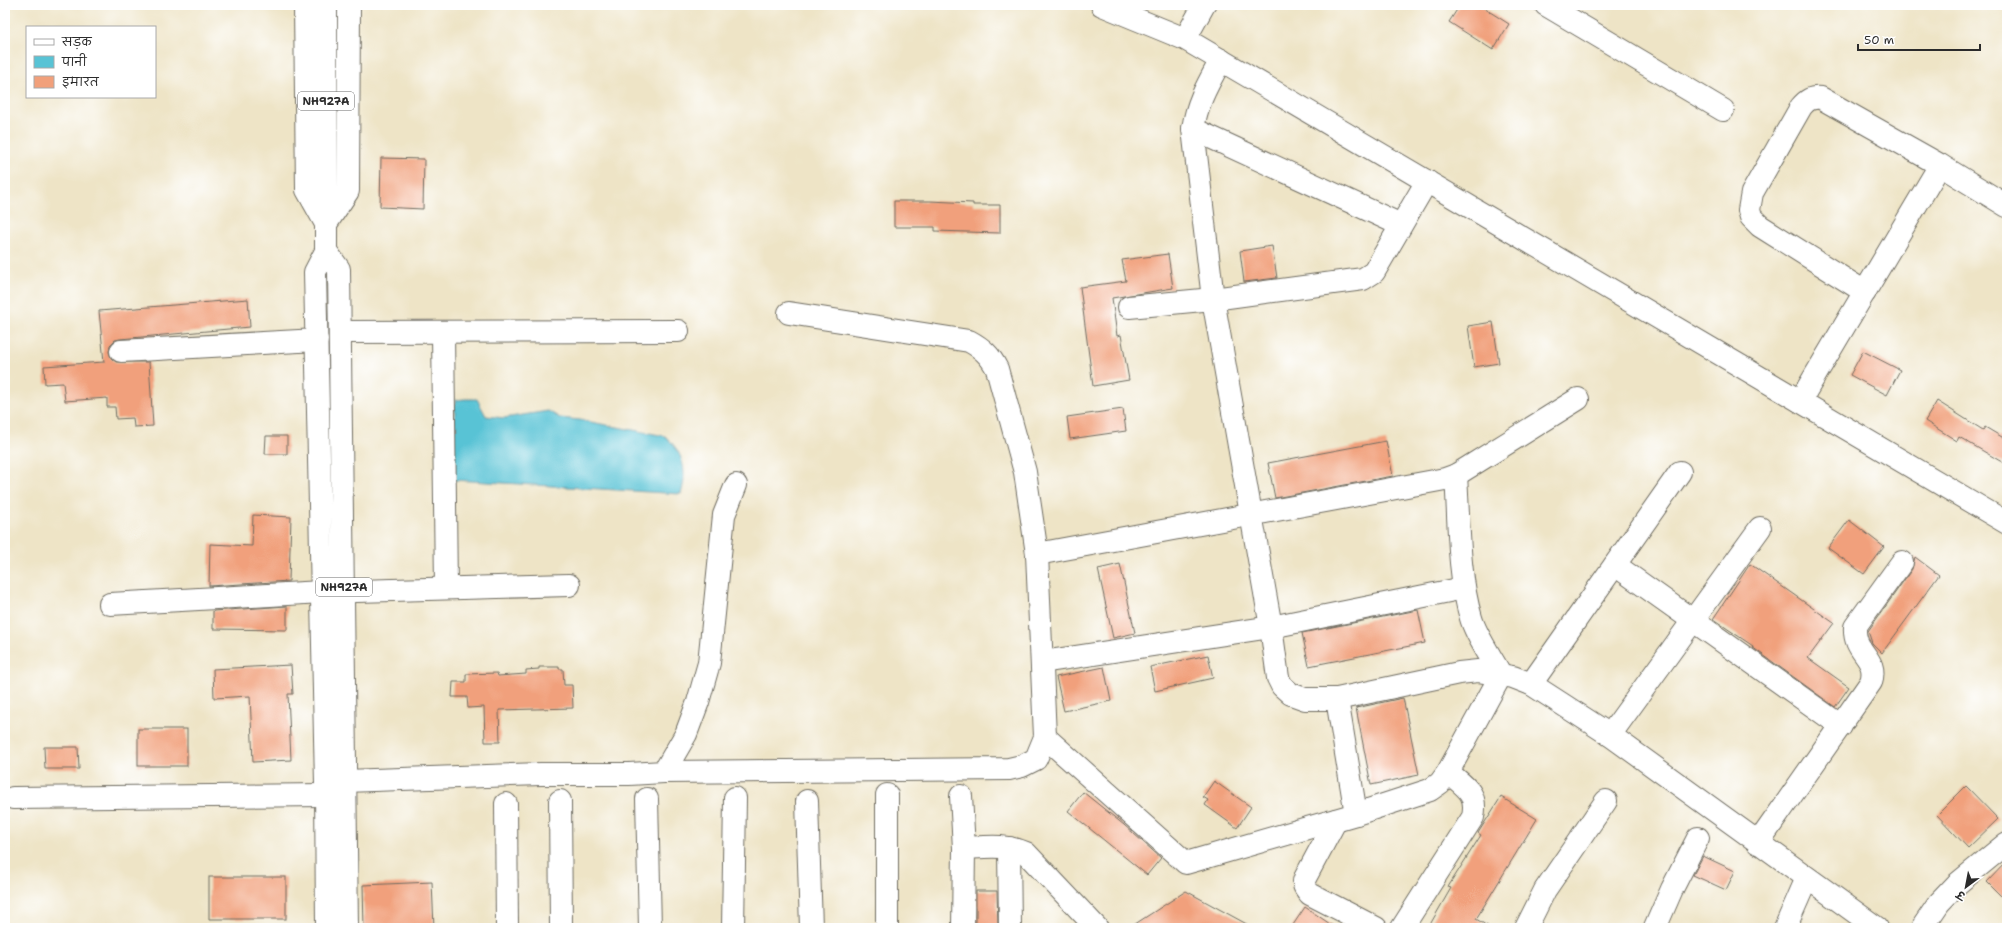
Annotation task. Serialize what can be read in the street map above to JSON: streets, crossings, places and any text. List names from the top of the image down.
{
  "streets": {
    "main road": ["NH927A"]
  },
  "legend": ["सड़क", "पानी", "इमारत"],
  "scale_bar": "50 m",
  "north": "bottom left"
}
